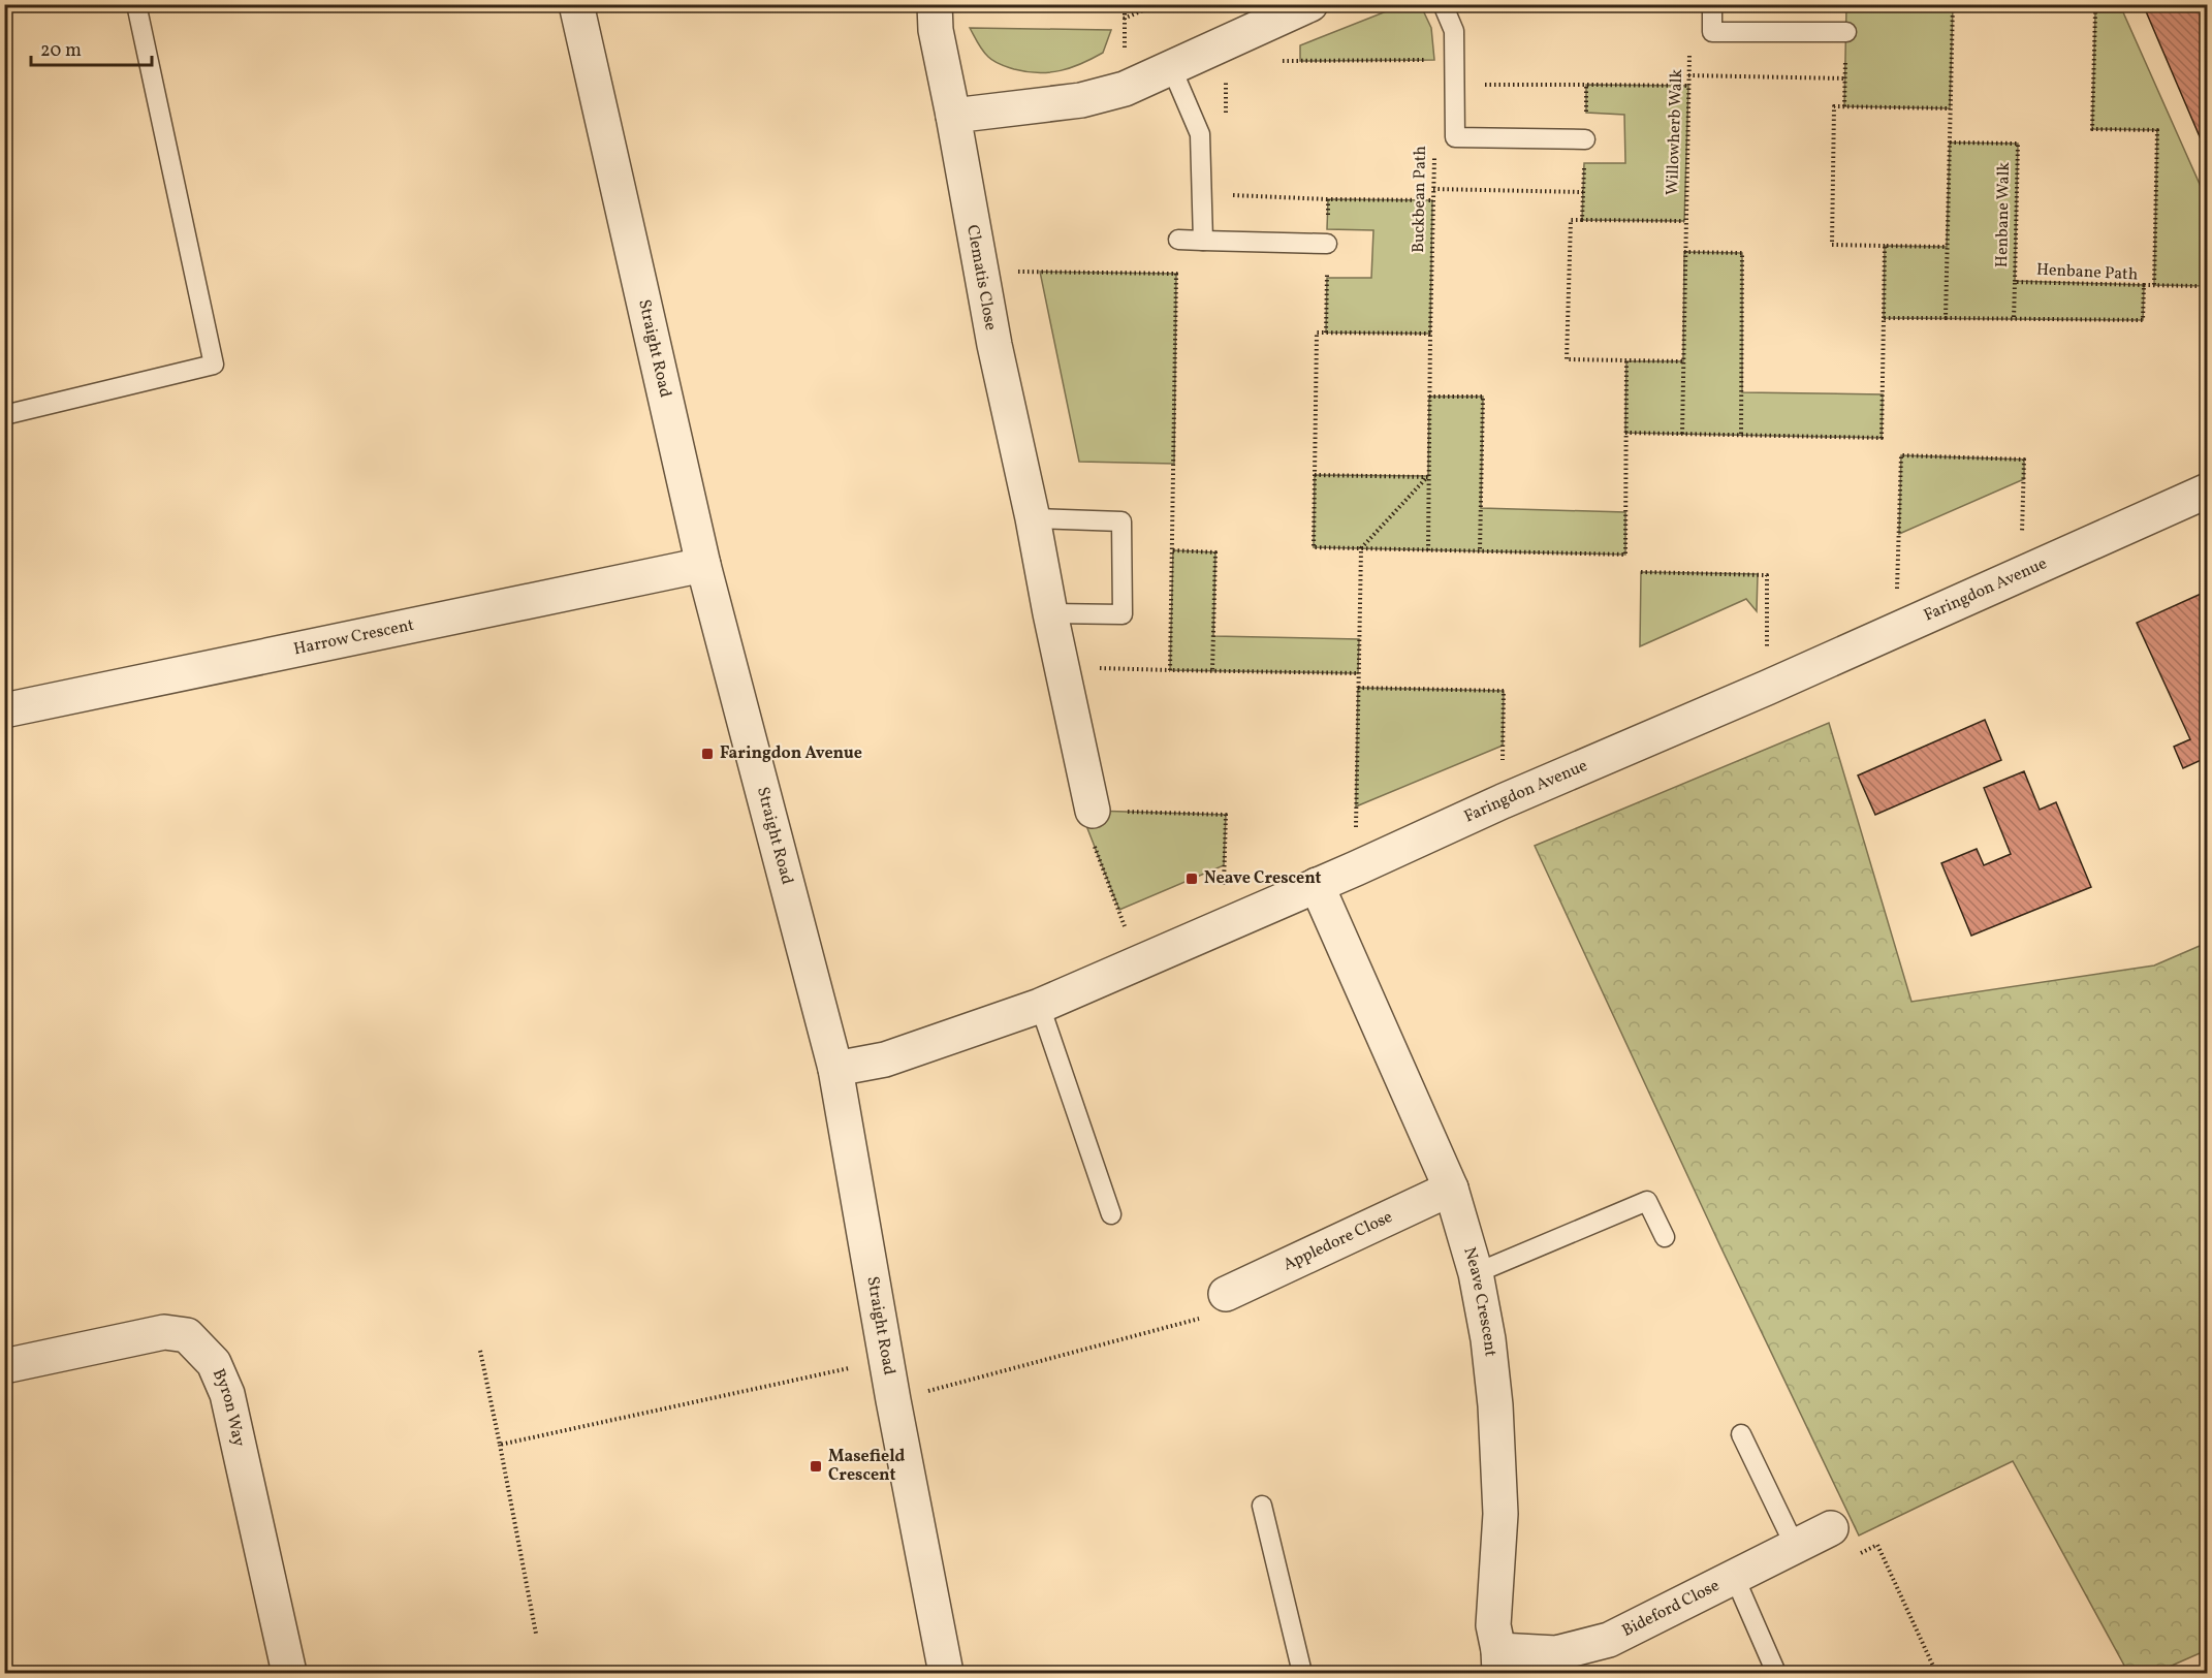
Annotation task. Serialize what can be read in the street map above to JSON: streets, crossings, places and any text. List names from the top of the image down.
{
  "streets": {
    "street": [
      "Clematis Close",
      "Straight Road",
      "Faringdon Avenue",
      "Harrow Crescent",
      "Appledore Close",
      "Neave Crescent",
      "Byron Way",
      "Bideford Close"
    ],
    "path": [
      "Willowherb Walk",
      "Buckbean Path",
      "Henbane Walk",
      "Henbane Path"
    ]
  },
  "crossings": [
    ["Henbane Walk", "Henbane Path"],
    ["Straight Road", "Faringdon Avenue"],
    ["Straight Road", "Harrow Crescent"],
    ["Faringdon Avenue", "Neave Crescent"],
    ["Appledore Close", "Neave Crescent"],
    ["Neave Crescent", "Bideford Close"]
  ],
  "places": {
    "transit": ["Faringdon Avenue", "Neave Crescent", "Masefield Crescent"]
  },
  "scale_bar": "20 m"
}
